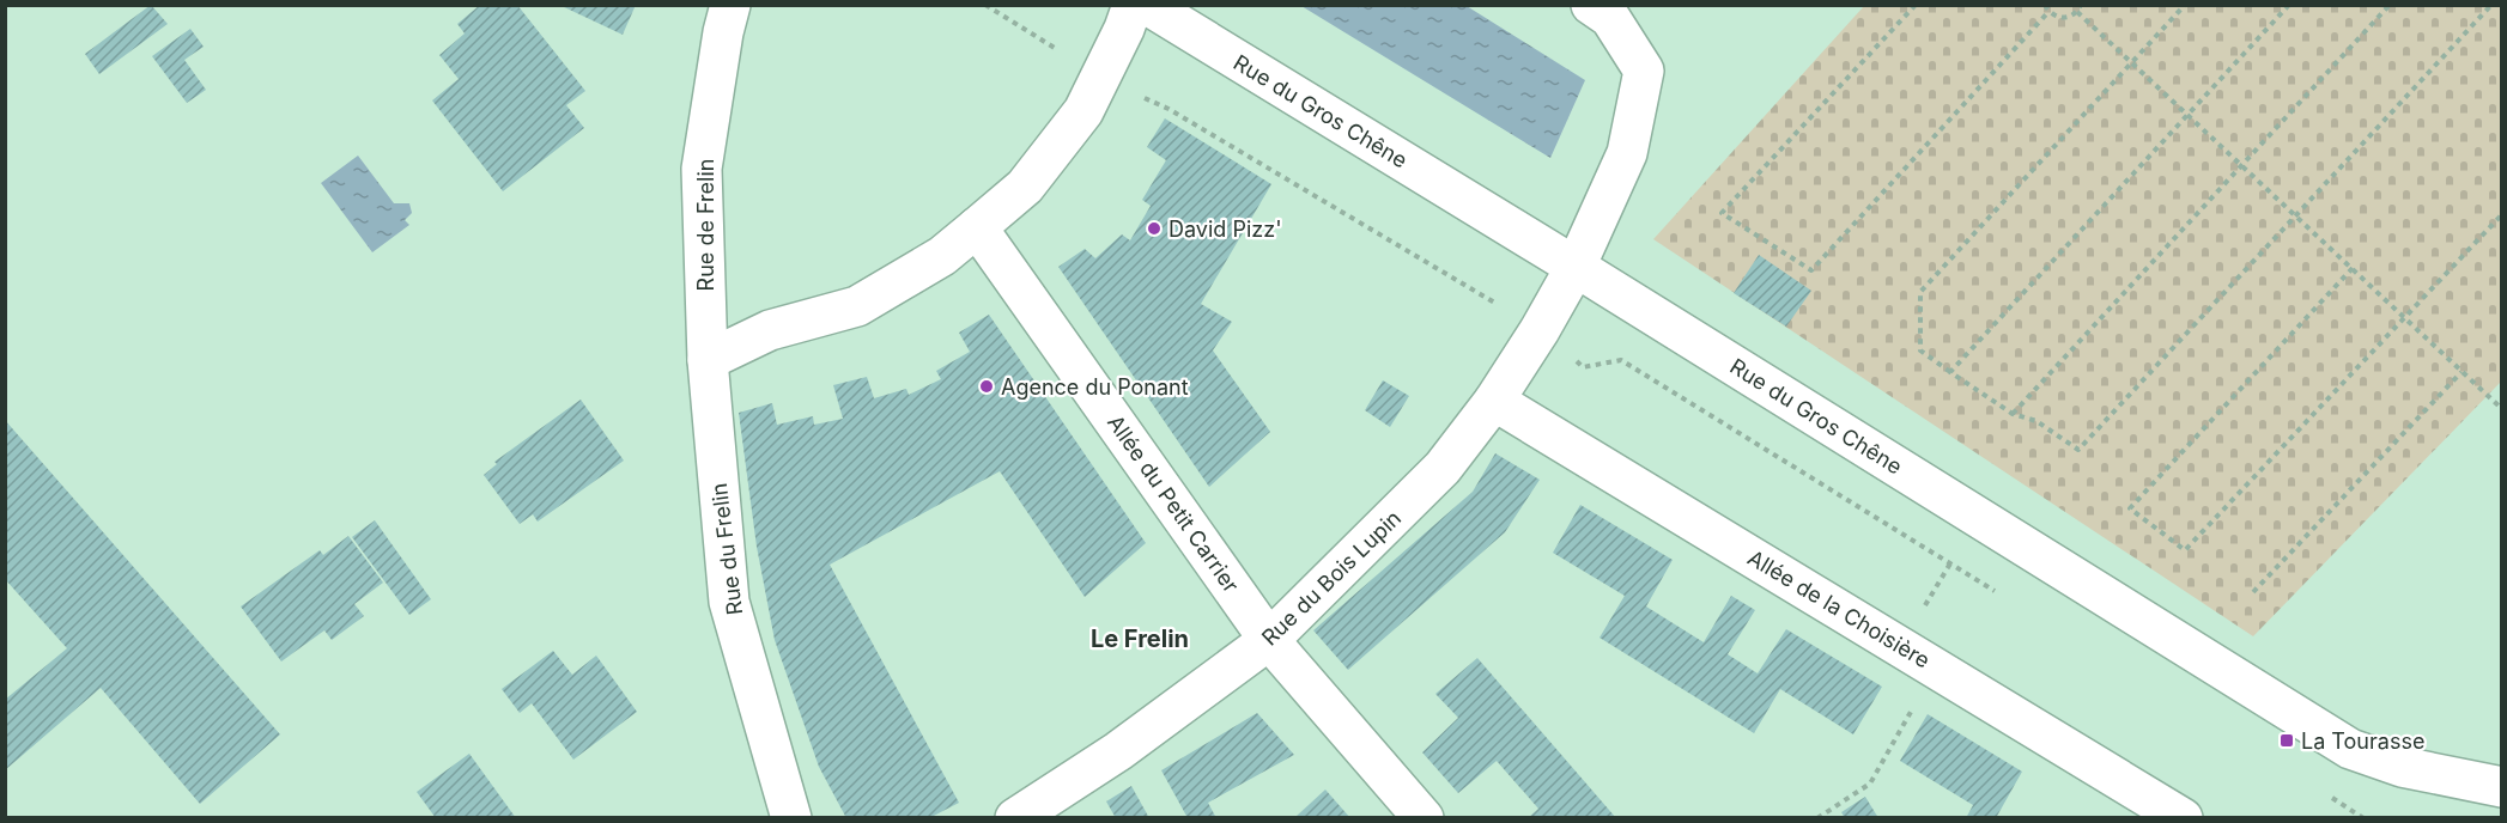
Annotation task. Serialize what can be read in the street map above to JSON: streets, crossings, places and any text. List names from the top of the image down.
{
  "streets": {
    "street": [
      "Rue du Gros Chêne",
      "Rue de Frelin",
      "Allée du Petit Carrier",
      "Rue du Frelin",
      "Rue du Bois Lupin",
      "Allée de la Choisière"
    ]
  },
  "crossings": [
    ["Rue du Gros Chêne", "Rue du Bois Lupin"],
    ["Rue de Frelin", "Rue du Frelin"],
    ["Allée du Petit Carrier", "Rue du Bois Lupin"],
    ["Rue du Bois Lupin", "Allée de la Choisière"]
  ],
  "districts": ["Le Frelin"],
  "places": {
    "other": ["David Pizz'", "Agence du Ponant"],
    "transit": ["La Tourasse"]
  }
}
